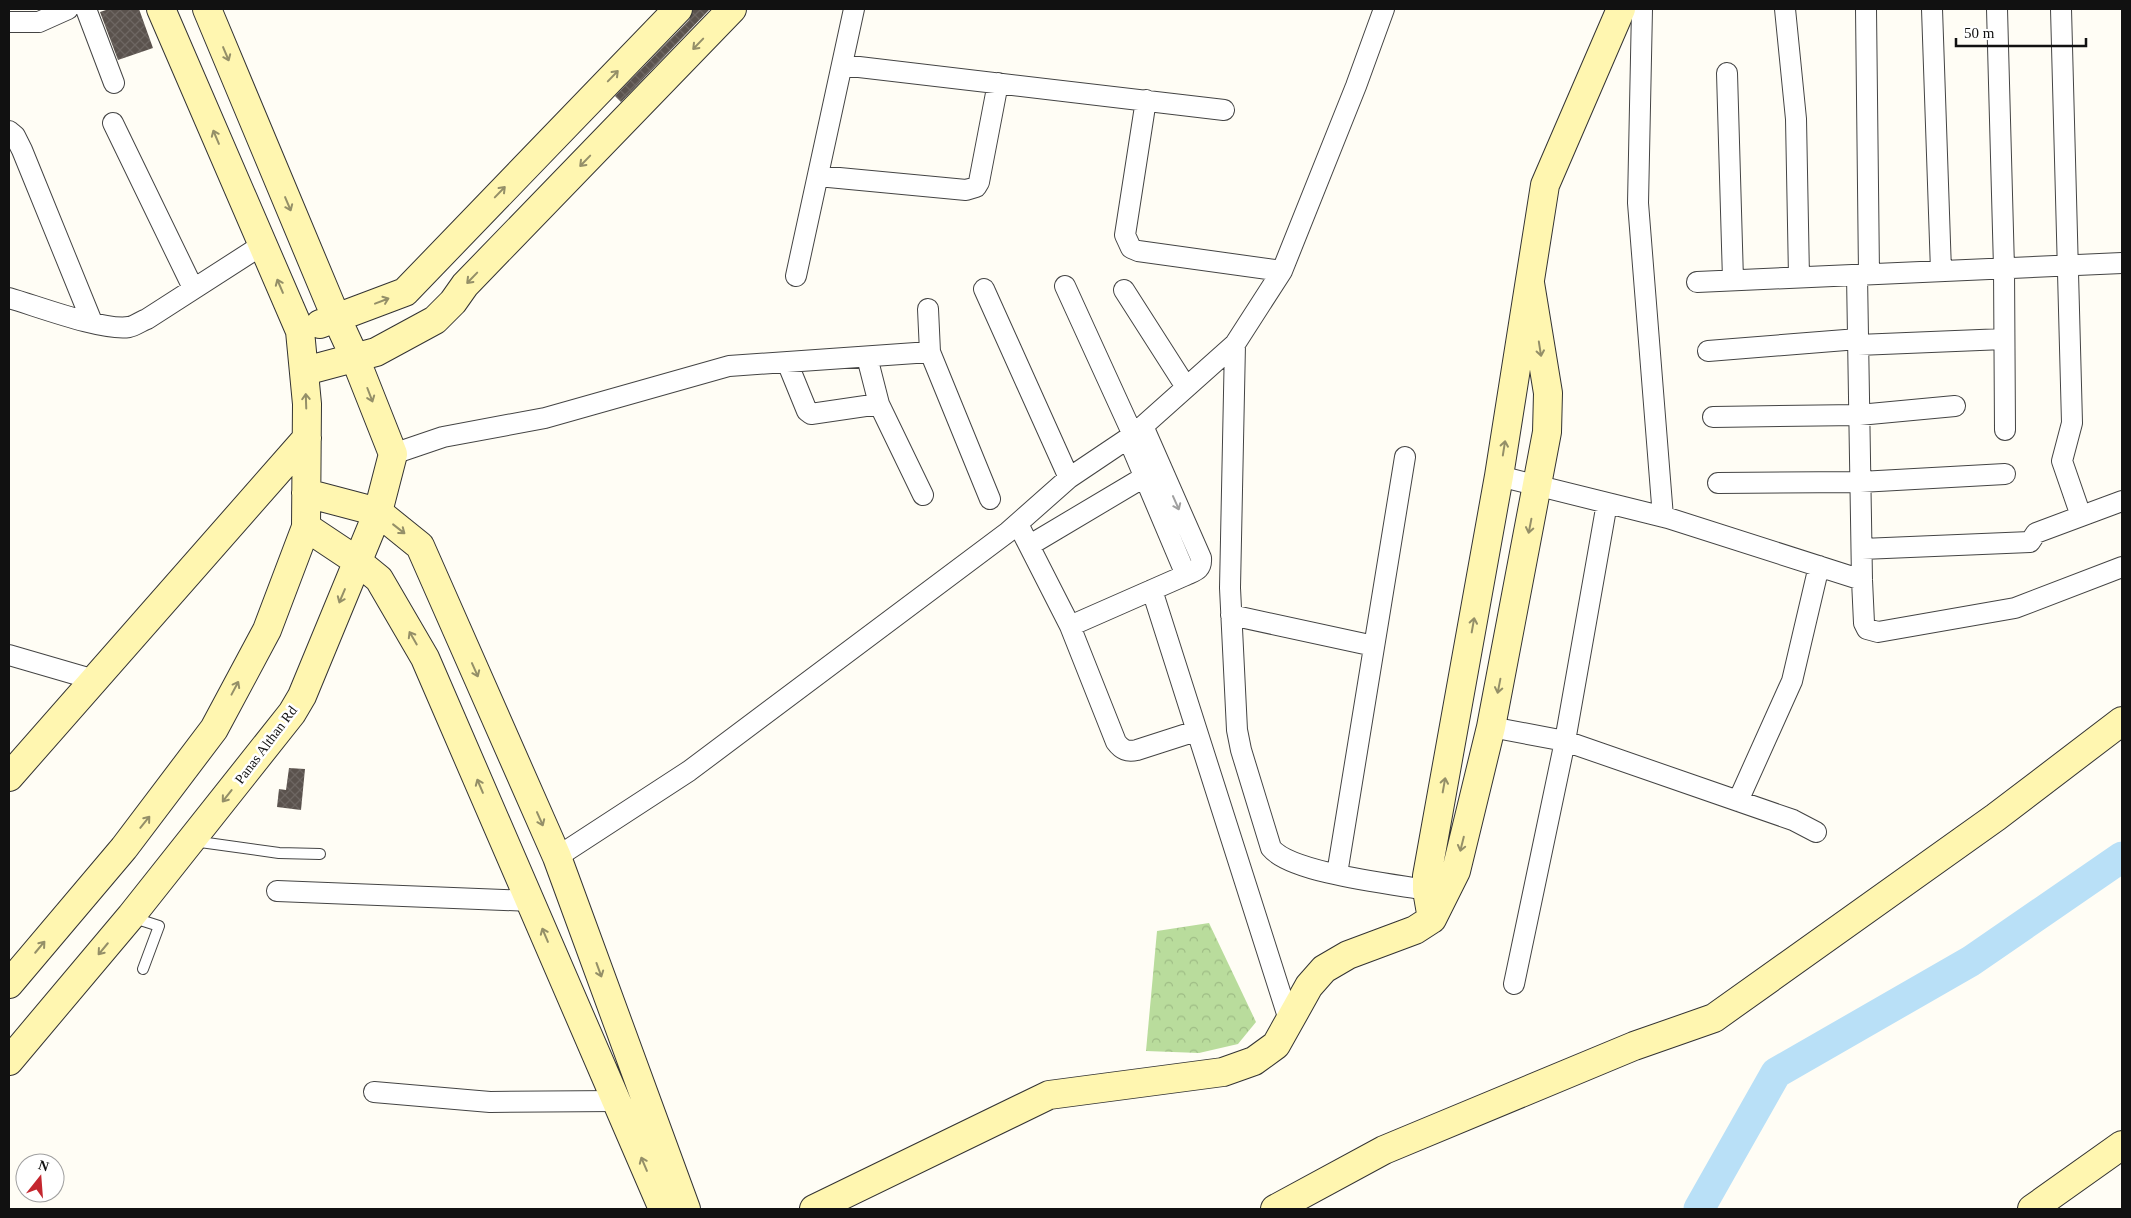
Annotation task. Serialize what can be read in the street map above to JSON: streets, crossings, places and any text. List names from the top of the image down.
{
  "streets": {
    "street": ["Panas Althan Rd"]
  },
  "scale_bar": "50 m",
  "north": "top"
}
